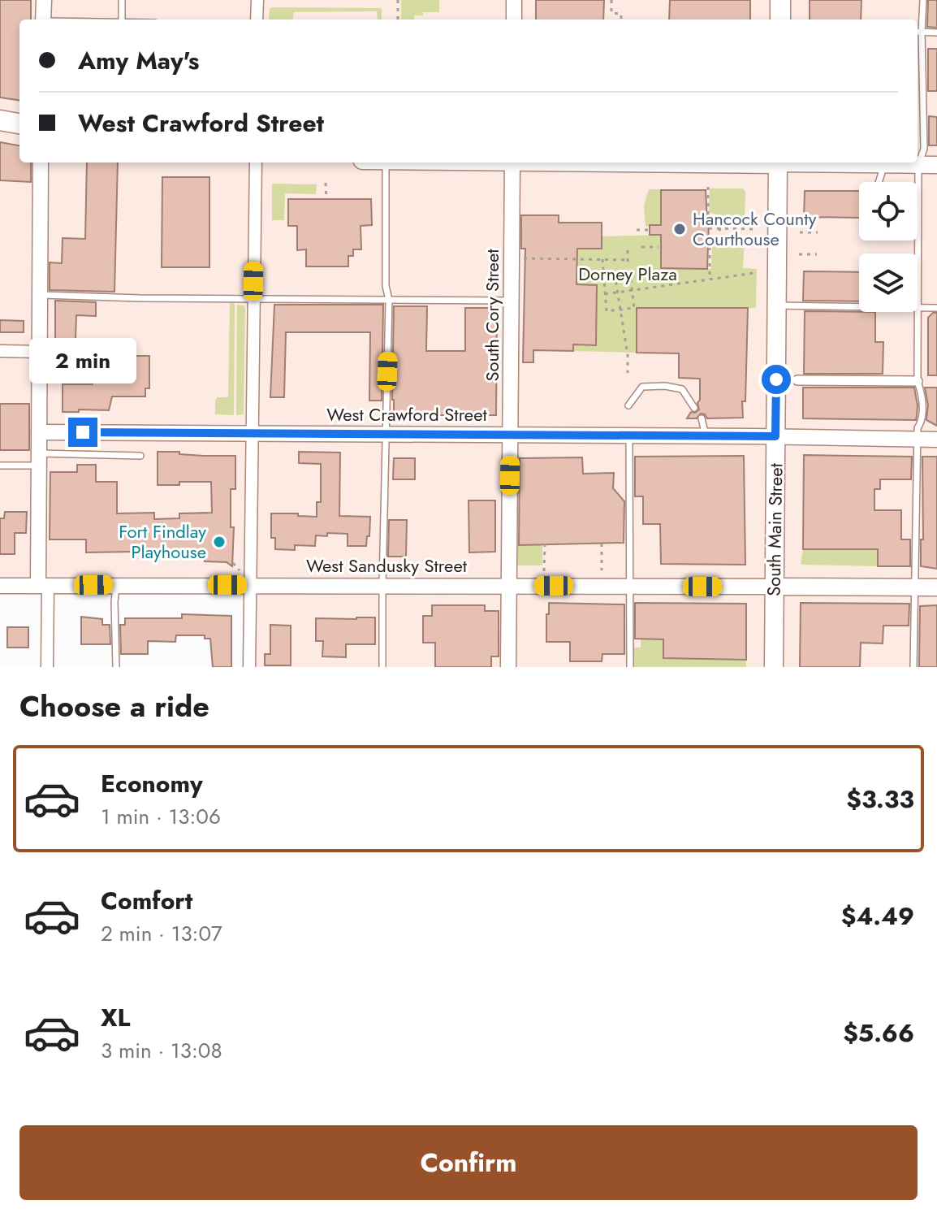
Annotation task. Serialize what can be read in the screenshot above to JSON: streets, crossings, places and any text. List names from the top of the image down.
{
  "streets": {
    "main road": ["South Main Street"],
    "street": ["South Cory Street", "West Crawford Street", "West Sandusky Street"]
  },
  "crossings": [
    ["South Cory Street", "West Crawford Street"],
    ["South Cory Street", "West Sandusky Street"],
    ["West Crawford Street", "South Main Street"],
    ["South Main Street", "West Sandusky Street"]
  ],
  "parks": ["Dorney Plaza"],
  "places": ["Hancock County Courthouse", "Fort Findlay Playhouse"],
  "page": {
    "banner": ["Amy May's", "West Crawford Street"],
    "bubble": "2 min",
    "heading": "Choose a ride",
    "list": [
      {
        "name": "Economy",
        "note": "1 min · 13:06",
        "value": "$3.33"
      },
      {
        "name": "Comfort",
        "note": "2 min · 13:07",
        "value": "$4.49"
      },
      {
        "name": "XL",
        "note": "3 min · 13:08",
        "value": "$5.66"
      }
    ],
    "buttons": "Confirm"
  }
}
